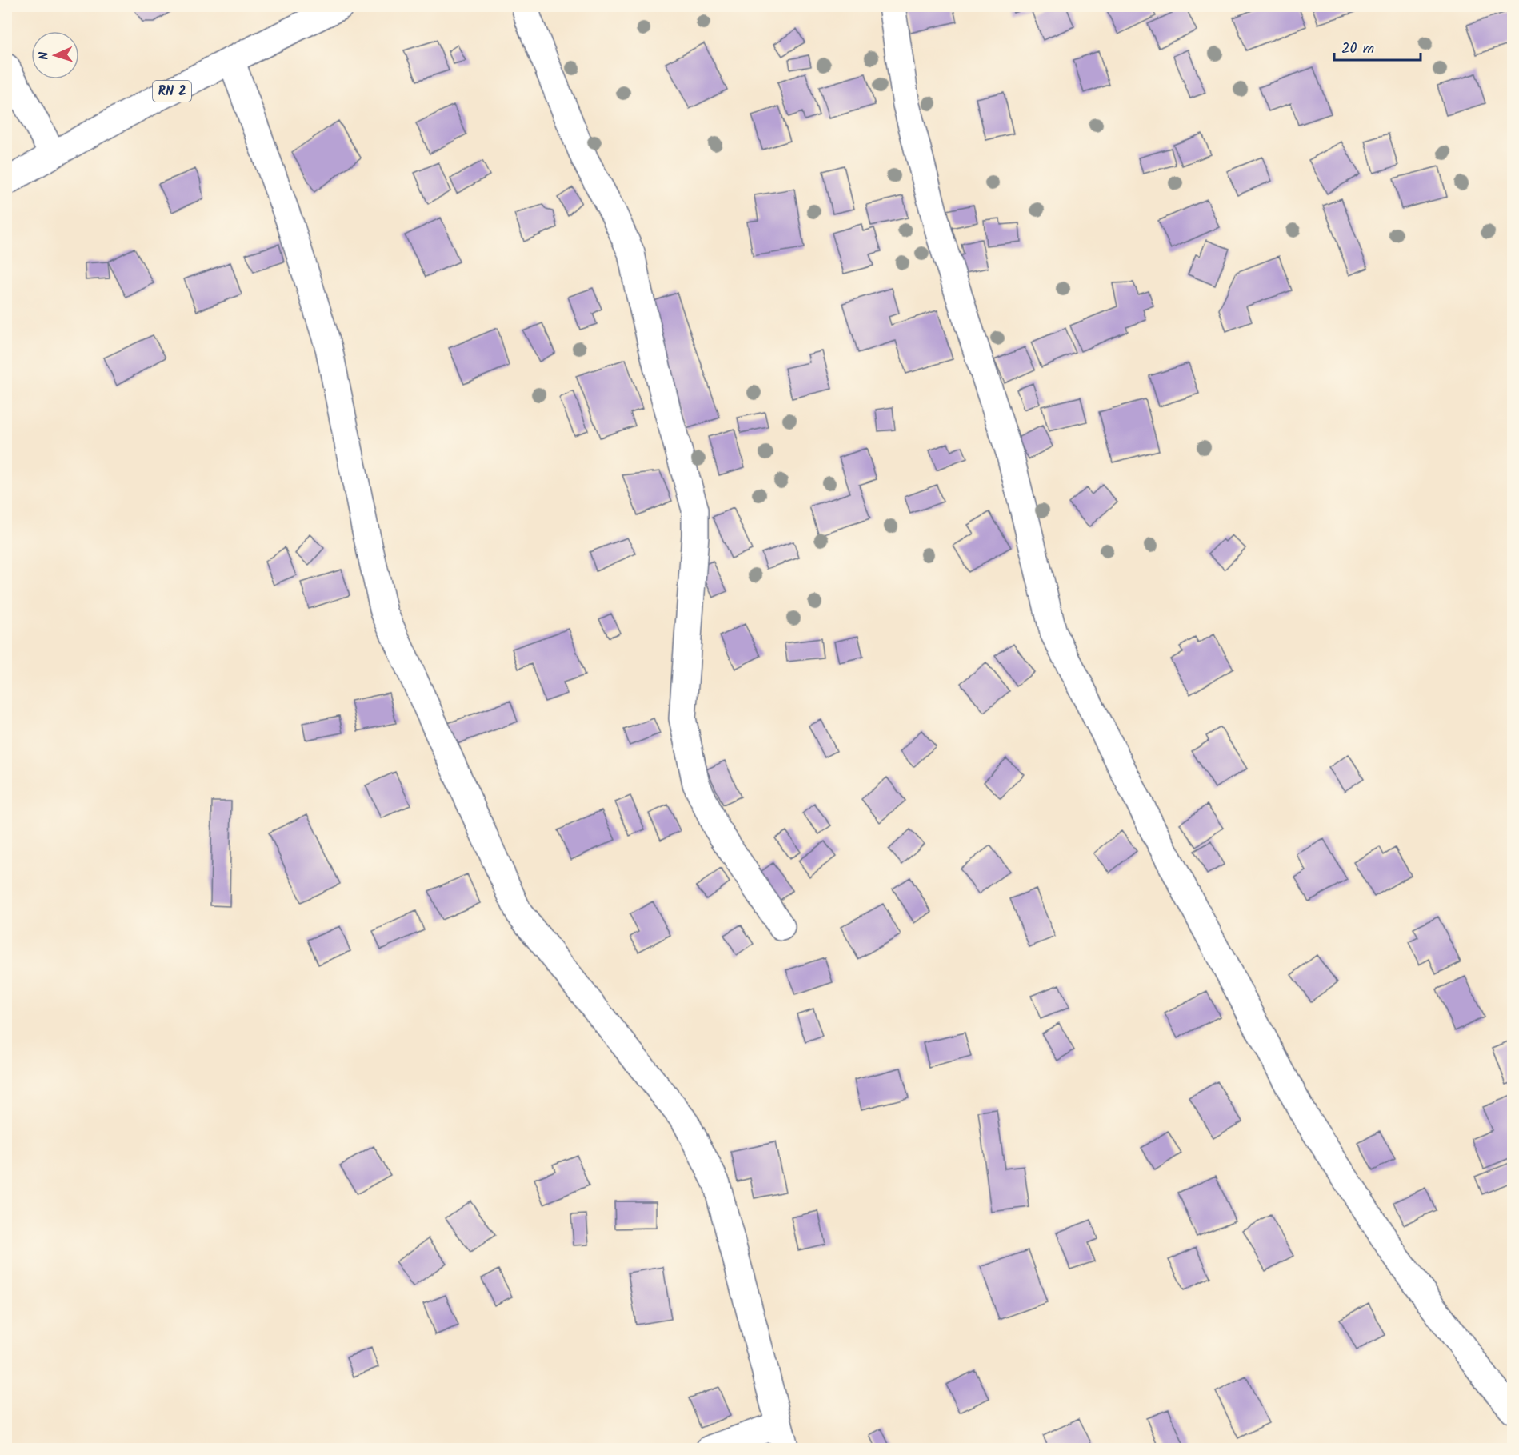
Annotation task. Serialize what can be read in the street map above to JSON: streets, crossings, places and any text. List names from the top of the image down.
{
  "streets": {
    "street": ["RN 2"]
  },
  "scale_bar": "20 m",
  "north": "left"
}
